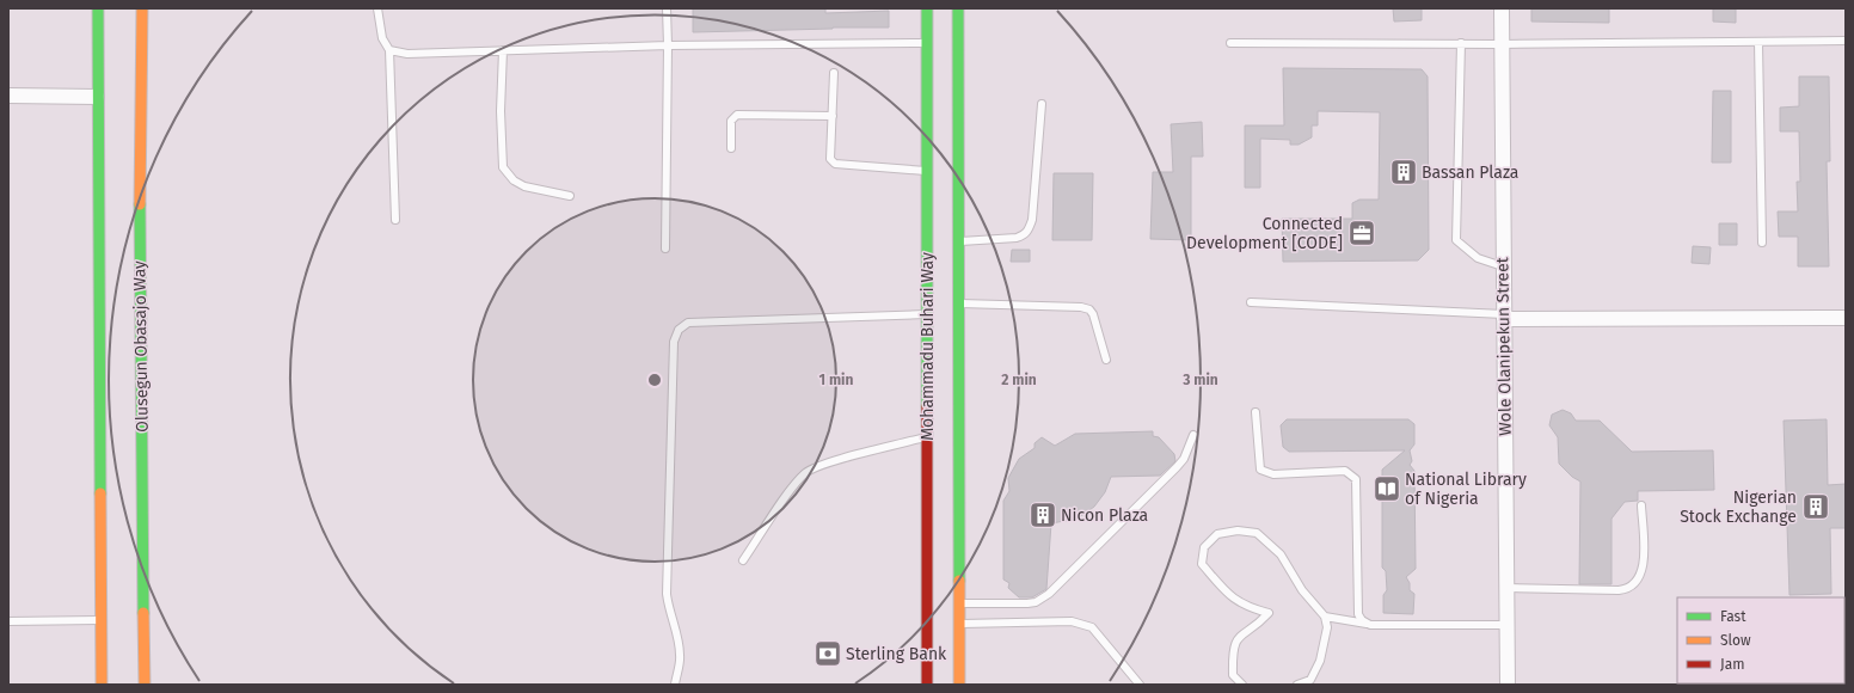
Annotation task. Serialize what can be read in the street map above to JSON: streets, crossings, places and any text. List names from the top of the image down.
{
  "streets": {
    "main road": ["Olusegun Obasajo Way", "Mohammadu Buhari Way"],
    "street": ["Wole Olanipekun Street"]
  },
  "places": {
    "building": ["Bassan Plaza", "Nigerian Stock Exchange", "Nicon Plaza"],
    "office": ["Connected Development [CODE]"],
    "library": ["National Library of Nigeria"],
    "bank": ["Sterling Bank"]
  },
  "legend": ["Fast", "Slow", "Jam"],
  "rings": ["1 min", "2 min", "3 min"]
}
